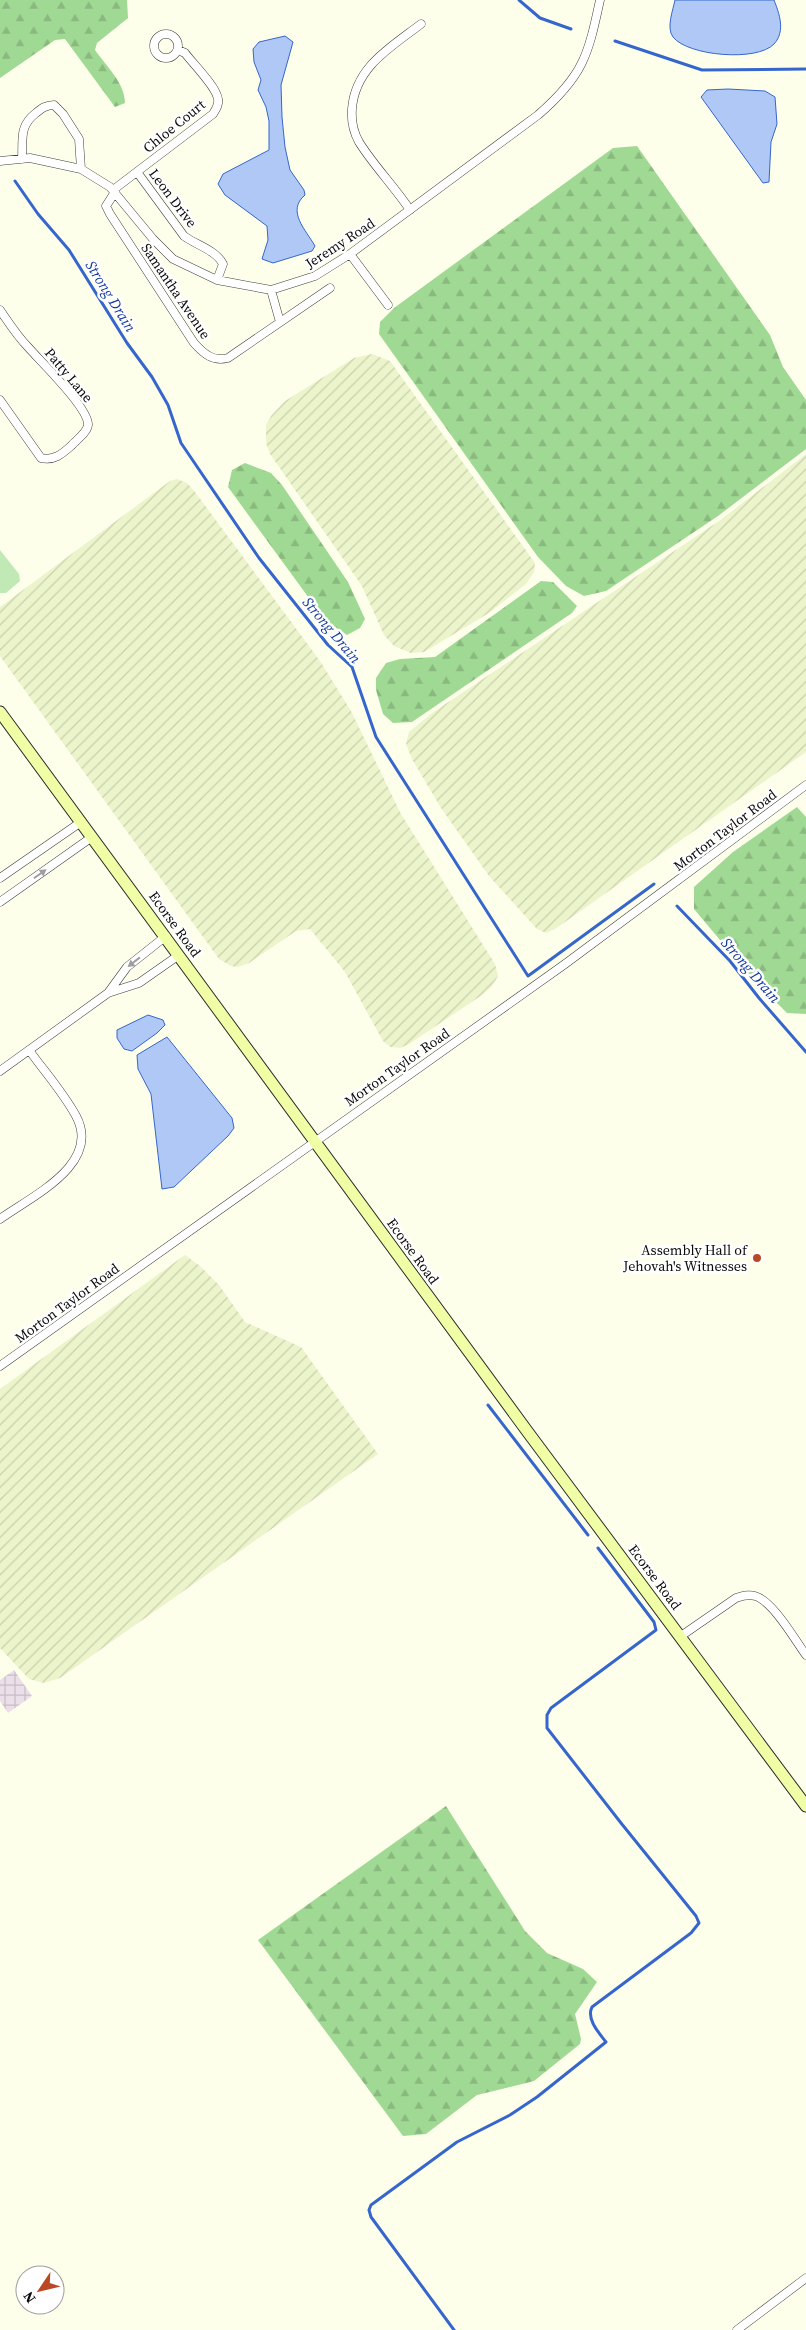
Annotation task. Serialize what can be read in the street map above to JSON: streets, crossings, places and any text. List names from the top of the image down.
{
  "streets": {
    "main road": ["Ecorse Road"],
    "street": [
      "Chloe Court",
      "Leon Drive",
      "Jeremy Road",
      "Samantha Avenue",
      "Patty Lane",
      "Morton Taylor Road"
    ]
  },
  "crossings": [
    ["Chloe Court", "Leon Drive"],
    ["Chloe Court", "Jeremy Road"],
    ["Chloe Court", "Samantha Avenue"],
    ["Leon Drive", "Jeremy Road"],
    ["Jeremy Road", "Samantha Avenue"],
    ["Morton Taylor Road", "Ecorse Road"]
  ],
  "water": ["Strong Drain"],
  "places": ["Assembly Hall of Jehovah's Witnesses"],
  "north": "bottom left"
}
